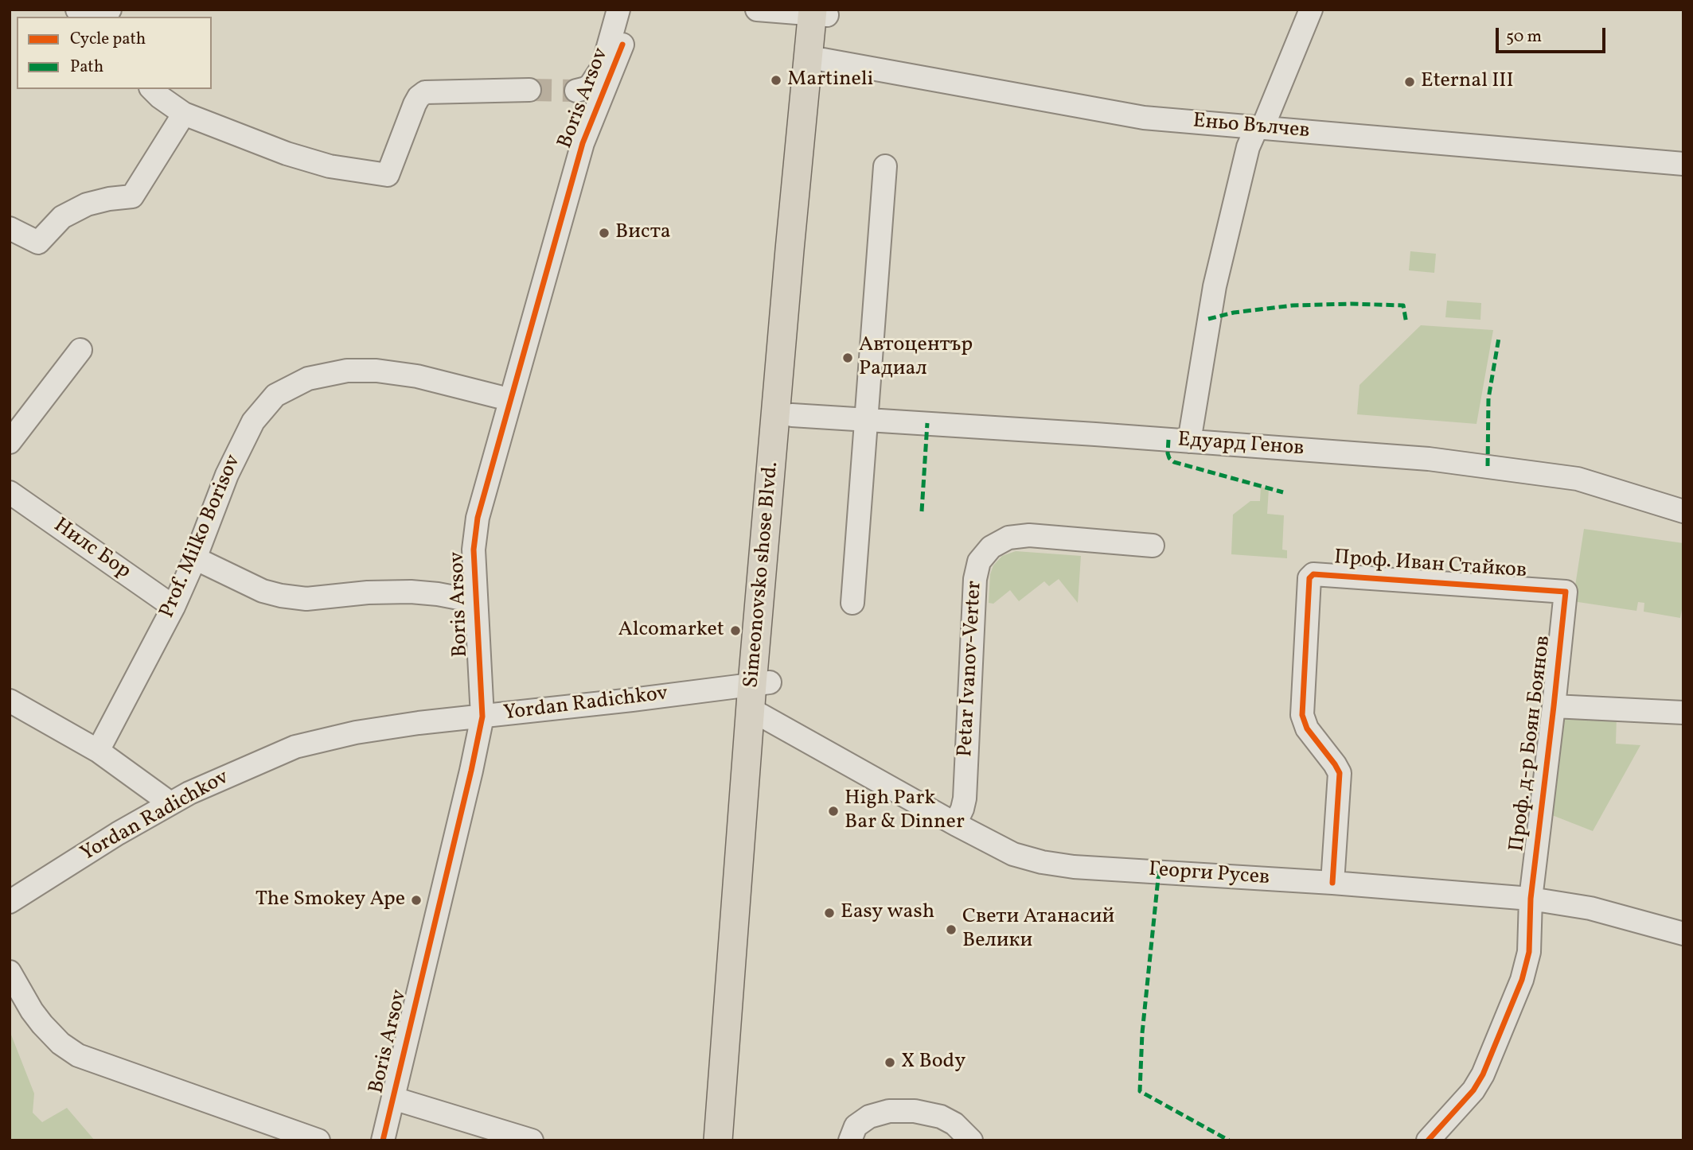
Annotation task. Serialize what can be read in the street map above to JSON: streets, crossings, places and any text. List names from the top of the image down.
{
  "streets": {
    "main road": ["Simeonovsko shose Blvd."],
    "street": [
      "Boris Arsov",
      "Еньо Вълчев",
      "Едуард Генов",
      "Prof. Milko Borisov",
      "Нилс Бор",
      "Проф. Иван Стайков",
      "Petar Ivanov-Verter",
      "Yordan Radichkov",
      "Проф. д-р Боян Боянов",
      "Георги Русев"
    ]
  },
  "crossings": [
    ["Boris Arsov", "Yordan Radichkov"],
    ["Еньо Вълчев", "Simeonovsko shose Blvd."],
    ["Едуард Генов", "Simeonovsko shose Blvd."],
    ["Prof. Milko Borisov", "Нилс Бор"],
    ["Проф. Иван Стайков", "Проф. д-р Боян Боянов"],
    ["Проф. Иван Стайков", "Георги Русев"],
    ["Simeonovsko shose Blvd.", "Yordan Radichkov"],
    ["Simeonovsko shose Blvd.", "Георги Русев"],
    ["Petar Ivanov-Verter", "Георги Русев"],
    ["Yordan Radichkov", "Георги Русев"],
    ["Проф. д-р Боян Боянов", "Георги Русев"]
  ],
  "places": [
    "Martineli",
    "Eternal III",
    "Виста",
    "Автоцентър Радиал",
    "Alcomarket",
    "High Park Bar & Dinner",
    "The Smokey Ape",
    "Easy wash",
    "Свети Атанасий Велики",
    "X Body"
  ],
  "legend": ["Cycle path", "Path"],
  "scale_bar": "50 m"
}
